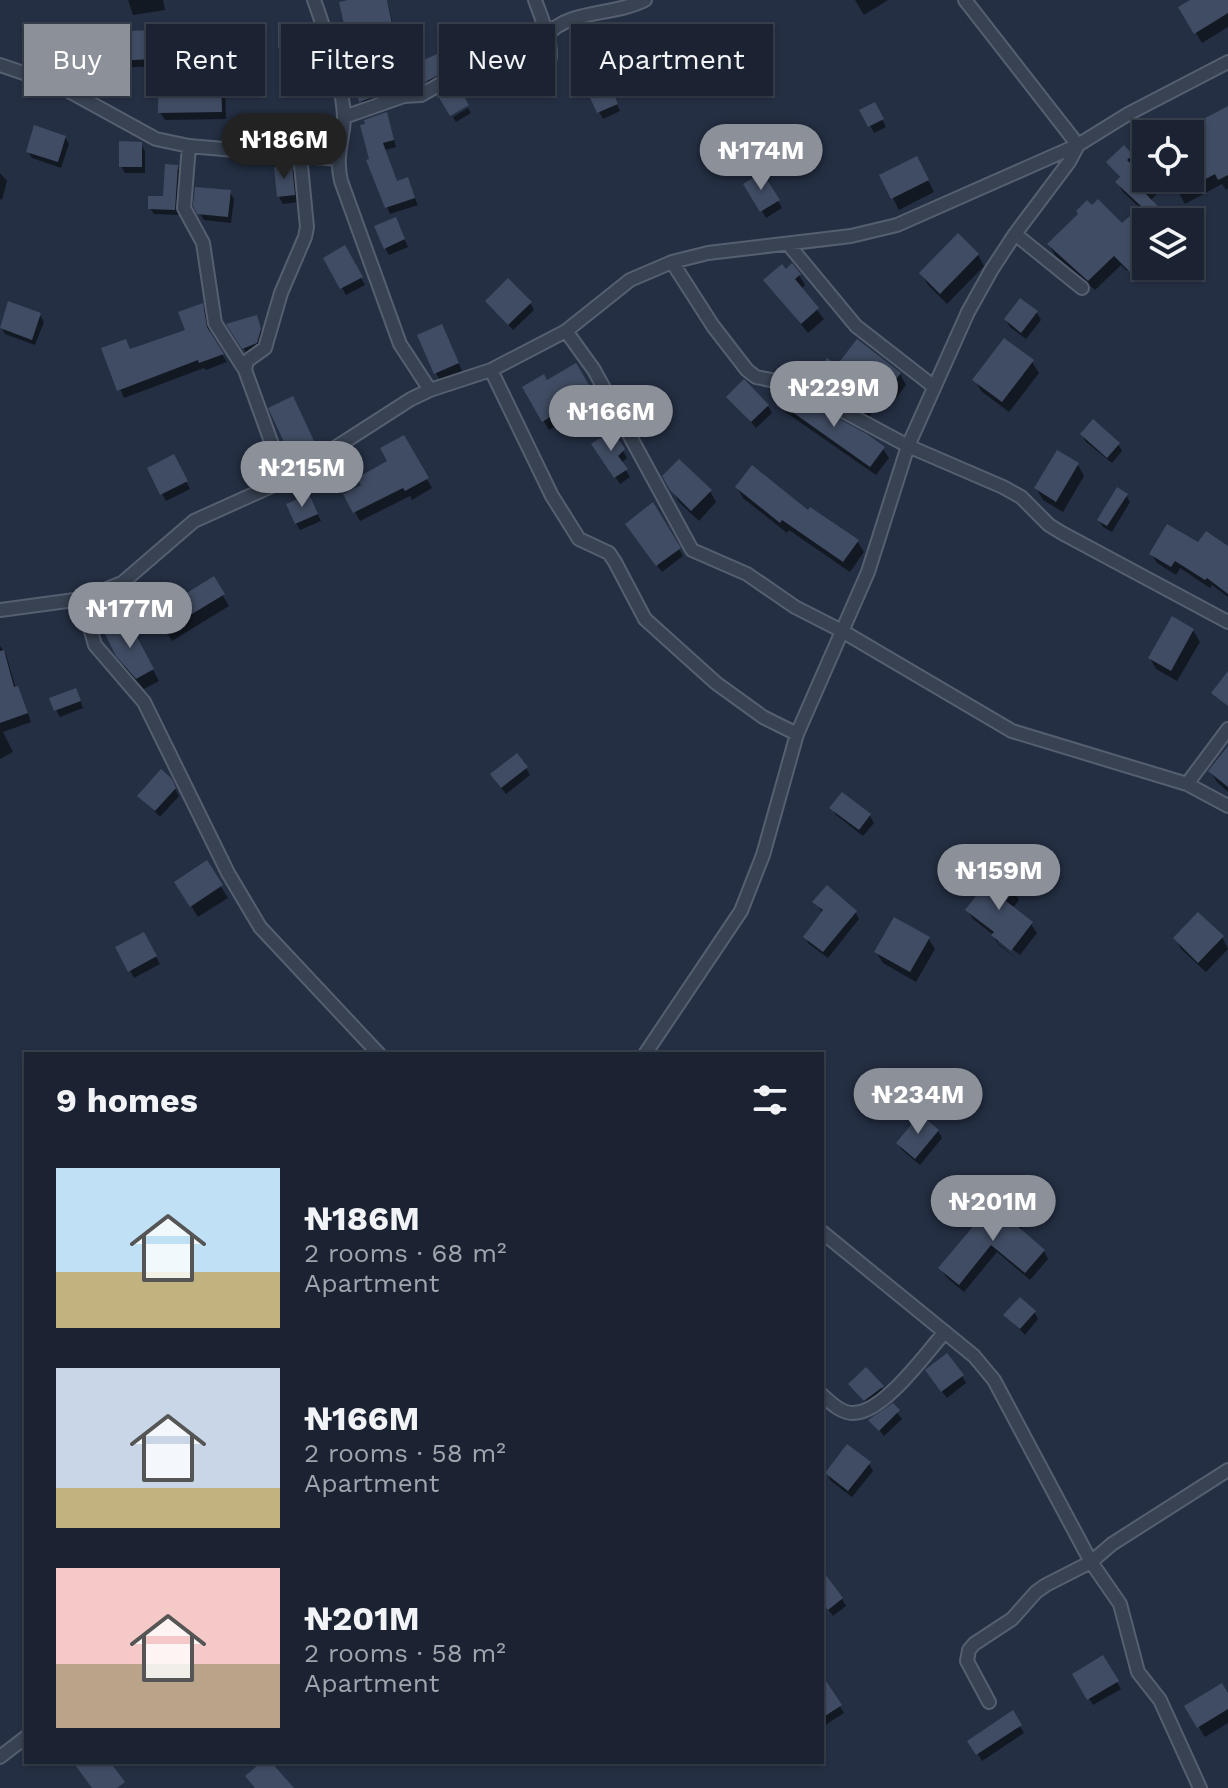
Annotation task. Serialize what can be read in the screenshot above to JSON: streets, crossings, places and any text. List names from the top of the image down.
{
  "page": {
    "chip": [
      "Buy",
      "Rent",
      "Filters",
      "New",
      "Apartment"
    ],
    "price": [
      "₦186M",
      "₦174M",
      "₦229M",
      "₦166M",
      "₦215M",
      "₦177M",
      "₦159M",
      "₦234M",
      "₦201M"
    ],
    "heading": "9 homes",
    "list": [
      {
        "name": "₦186M",
        "note": "2 rooms · 68 m² · Apartment"
      },
      {
        "name": "₦166M",
        "note": "2 rooms · 58 m² · Apartment"
      },
      {
        "name": "₦201M",
        "note": "2 rooms · 58 m² · Apartment"
      }
    ]
  }
}
